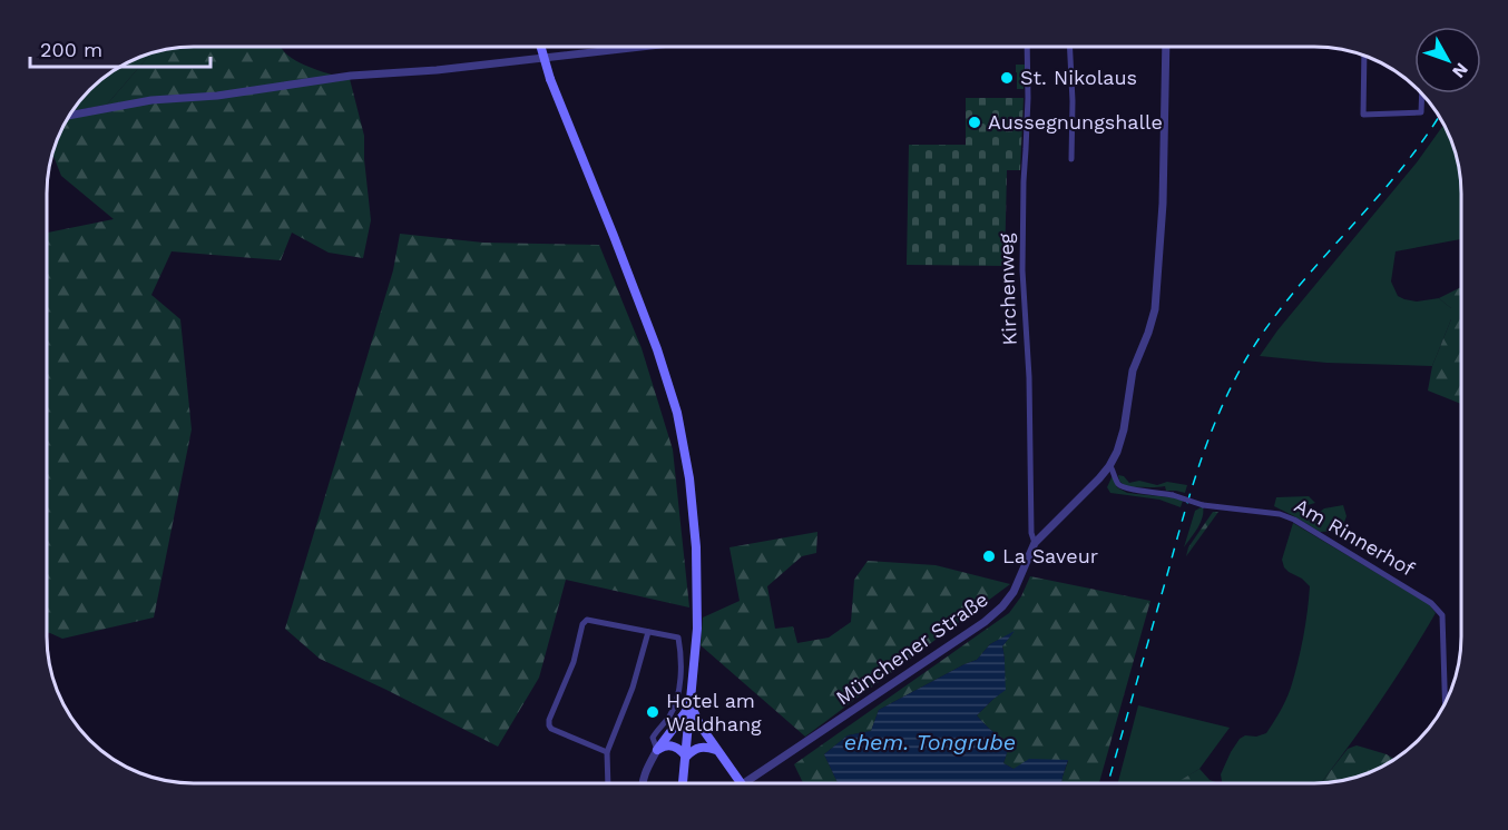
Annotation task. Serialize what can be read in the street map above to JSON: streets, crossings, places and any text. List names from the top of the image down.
{
  "streets": {
    "street": ["Kirchenweg", "Am Rinnerhof", "Münchener Straße"]
  },
  "crossings": [
    ["Kirchenweg", "Münchener Straße"],
    ["Am Rinnerhof", "Münchener Straße"]
  ],
  "water": ["ehem. Tongrube"],
  "places": [
    "St. Nikolaus",
    "Aussegnungshalle",
    "La Saveur",
    "Hotel am Waldhang"
  ],
  "scale_bar": "200 m",
  "north": "bottom right"
}
